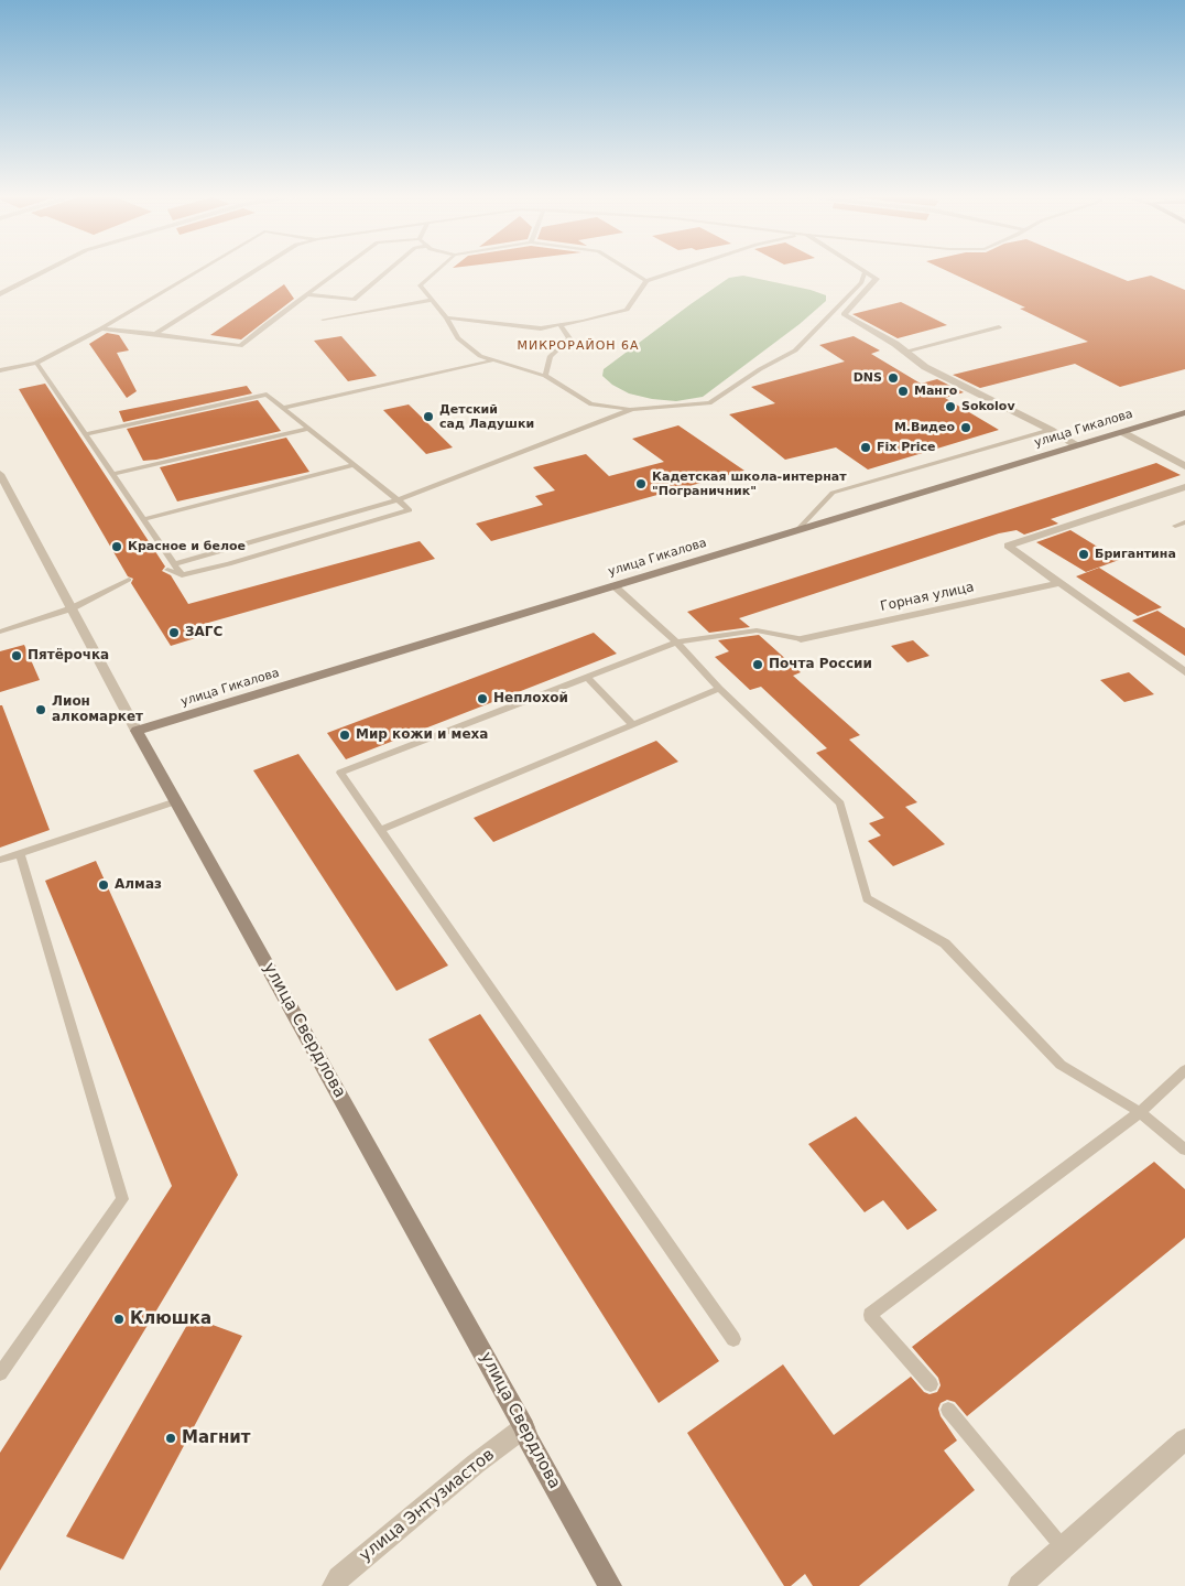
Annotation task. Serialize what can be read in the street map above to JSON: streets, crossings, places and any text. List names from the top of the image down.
{
  "streets": {
    "main road": ["улица Гикалова", "улица Свердлова"],
    "street": ["Горная улица", "улица Энтузиастов"]
  },
  "crossings": [
    ["улица Гикалова", "улица Свердлова"],
    ["улица Свердлова", "улица Энтузиастов"]
  ],
  "districts": ["МИКРОРАЙОН 6А"],
  "places": [
    "DNS",
    "Манго",
    "Sokolov",
    "Детский сад Ладушки",
    "М.Видео",
    "Fix Price",
    "Кадетская школа-интернат \"Пограничник\"",
    "Красное и белое",
    "Бригантина",
    "ЗАГС",
    "Пятёрочка",
    "Почта России",
    "Неплохой",
    "Лион алкомаркет",
    "Мир кожи и меха",
    "Алмаз",
    "Клюшка",
    "Магнит"
  ]
}
